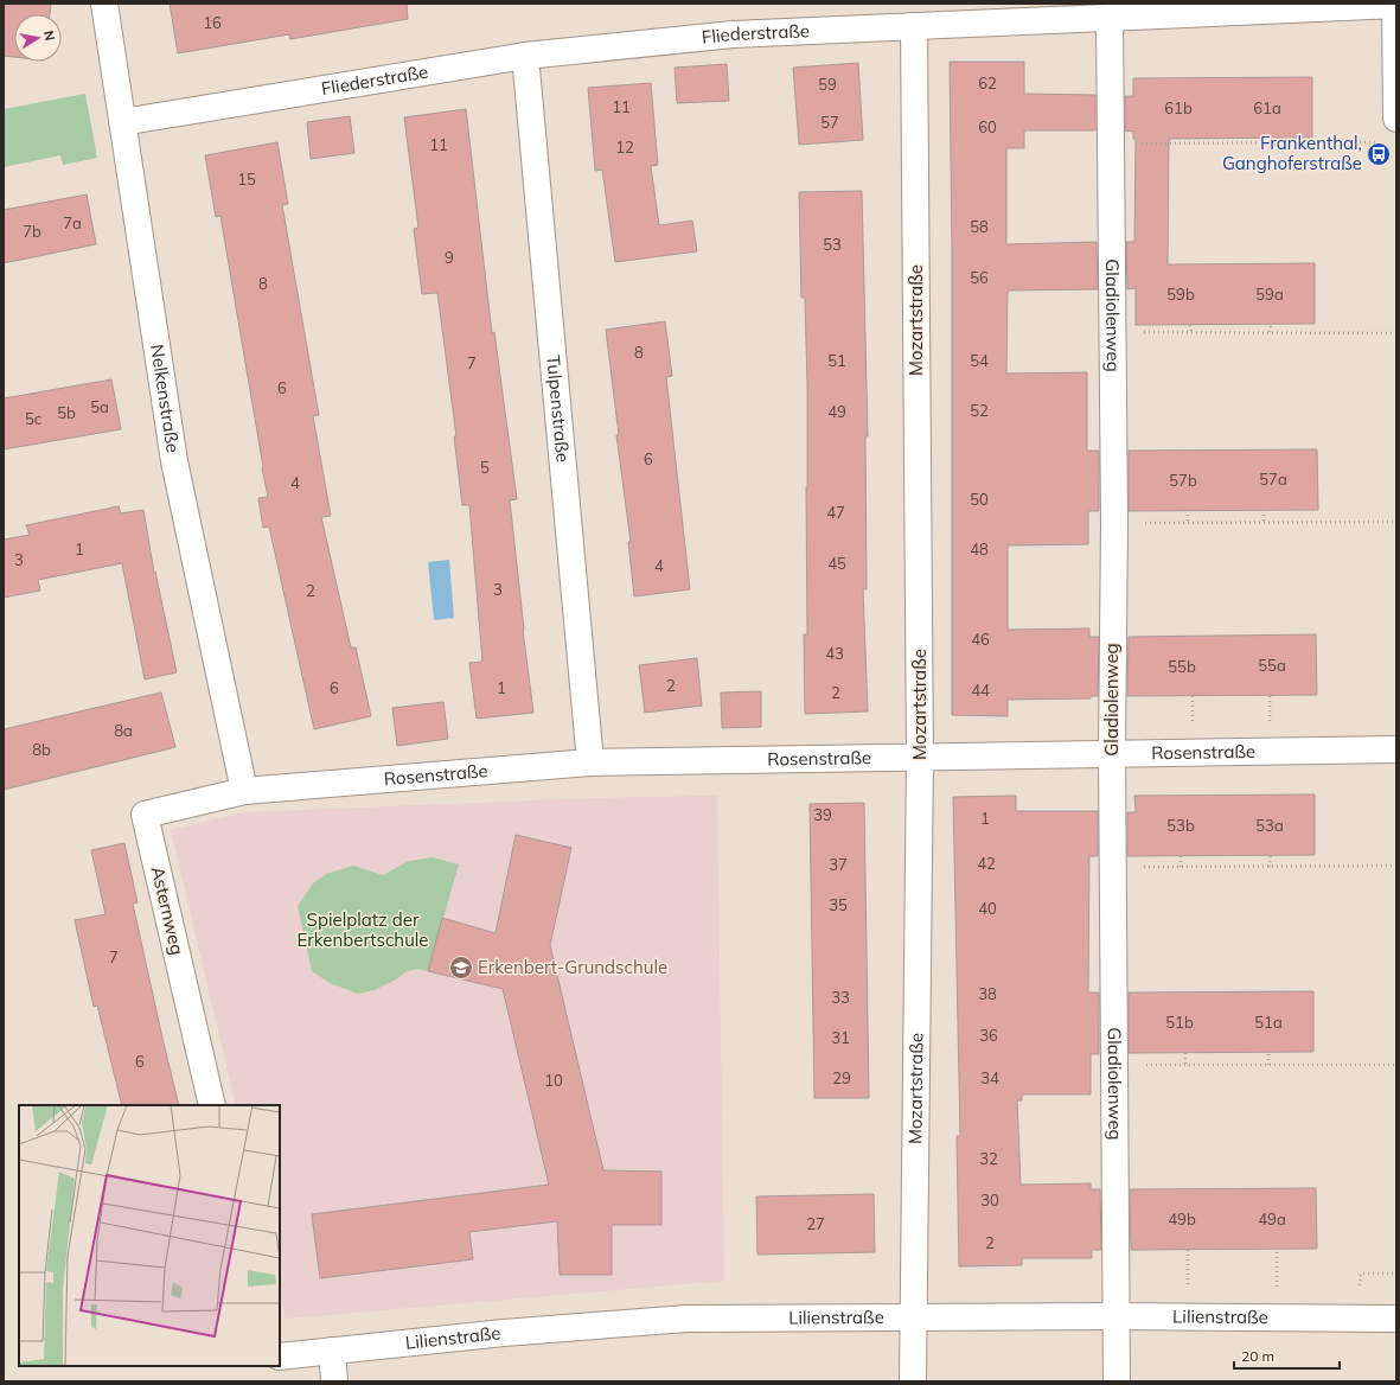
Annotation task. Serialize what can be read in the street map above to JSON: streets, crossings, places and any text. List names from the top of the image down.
{
  "streets": {
    "street": [
      "Fliederstraße",
      "Gladiolenweg",
      "Mozartstraße",
      "Nelkenstraße",
      "Tulpenstraße",
      "Rosenstraße",
      "Asternweg",
      "Lilienstraße"
    ]
  },
  "crossings": [
    ["Fliederstraße", "Gladiolenweg"],
    ["Fliederstraße", "Mozartstraße"],
    ["Fliederstraße", "Nelkenstraße"],
    ["Fliederstraße", "Tulpenstraße"],
    ["Gladiolenweg", "Rosenstraße"],
    ["Gladiolenweg", "Lilienstraße"],
    ["Mozartstraße", "Rosenstraße"],
    ["Mozartstraße", "Lilienstraße"],
    ["Nelkenstraße", "Rosenstraße"],
    ["Nelkenstraße", "Asternweg"],
    ["Tulpenstraße", "Rosenstraße"],
    ["Rosenstraße", "Asternweg"]
  ],
  "parks": ["Spielplatz der Erkenbertschule"],
  "places": {
    "bus stop": ["Frankenthal, Ganghoferstraße"],
    "school or university": ["Erkenbert-Grundschule"]
  },
  "house_numbers": [
    "16",
    "62",
    "59",
    "11",
    "61b",
    "61a",
    "57",
    "60",
    "11",
    "12",
    "15",
    "7a",
    "58",
    "7b",
    "53",
    "9",
    "56",
    "8",
    "59b",
    "59a",
    "8",
    "51",
    "54",
    "7",
    "6",
    "5a",
    "52",
    "49",
    "5b",
    "5c",
    "6",
    "5",
    "57a",
    "57b",
    "4",
    "50",
    "47",
    "1",
    "48",
    "3",
    "45",
    "4",
    "3",
    "2",
    "46",
    "43",
    "55a",
    "55b",
    "2",
    "6",
    "1",
    "44",
    "2",
    "8a",
    "8b",
    "39",
    "1",
    "53b",
    "53a",
    "42",
    "37",
    "35",
    "40",
    "7",
    "38",
    "33",
    "51b",
    "51a",
    "36",
    "31",
    "6",
    "29",
    "34",
    "10",
    "32",
    "30",
    "49b",
    "49a",
    "27",
    "2"
  ],
  "scale_bar": "20 m",
  "north": "right"
}
